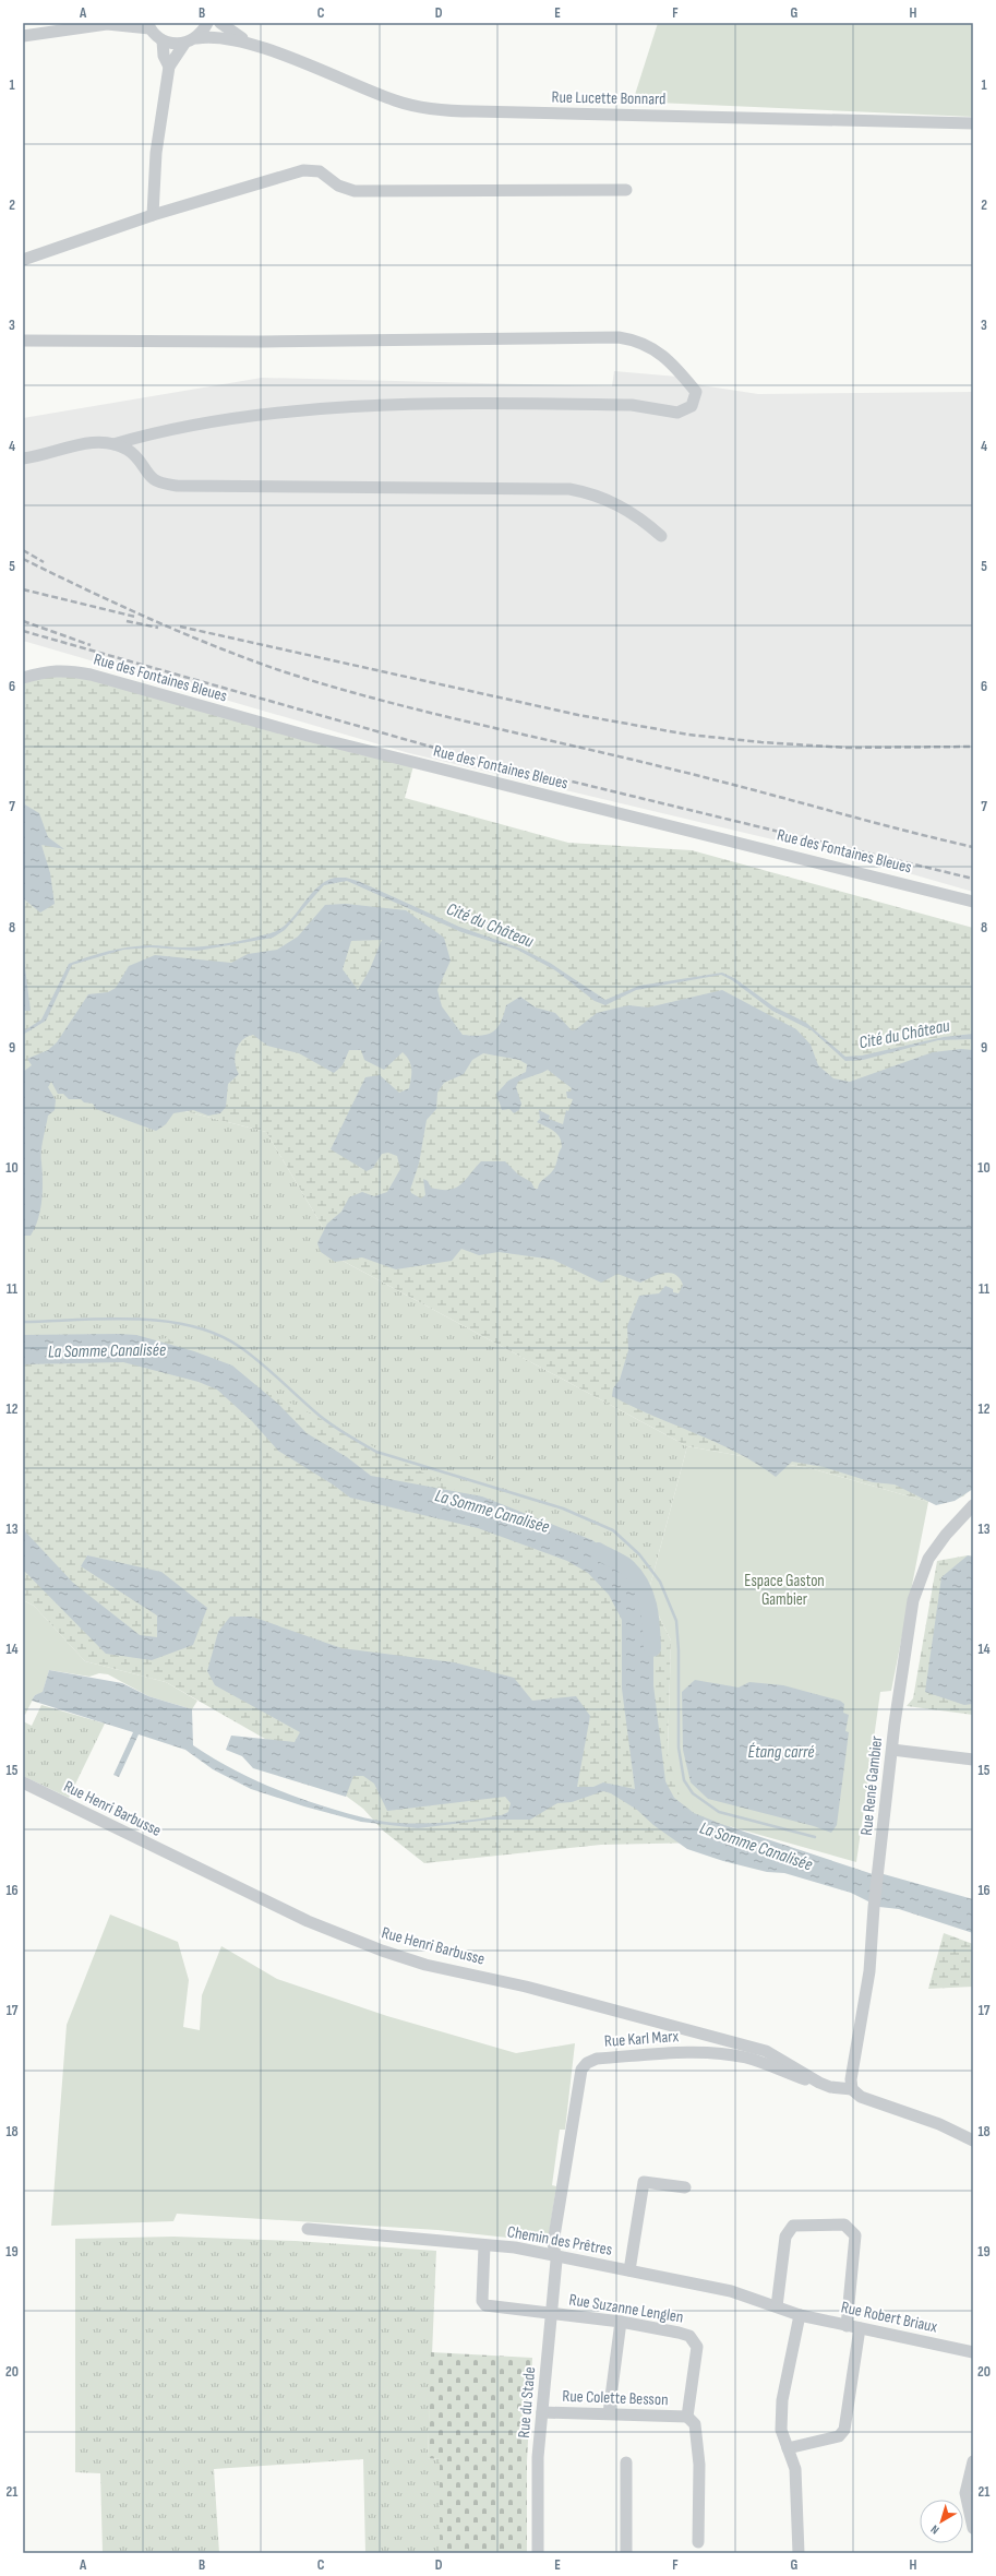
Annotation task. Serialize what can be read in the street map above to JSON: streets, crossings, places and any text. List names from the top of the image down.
{
  "streets": {
    "street": [
      "Rue Lucette Bonnard",
      "Rue des Fontaines Bleues",
      "Rue René Gambier",
      "Rue Henri Barbusse",
      "Rue Karl Marx",
      "Chemin des Prêtres",
      "Rue Suzanne Lenglen",
      "Rue Robert Briaux",
      "Rue Colette Besson",
      "Rue du Stade"
    ]
  },
  "crossings": [
    ["Rue René Gambier", "Rue Henri Barbusse"],
    ["Rue Henri Barbusse", "Rue Karl Marx"],
    ["Rue Karl Marx", "Chemin des Prêtres"],
    ["Rue Karl Marx", "Rue du Stade"],
    ["Chemin des Prêtres", "Rue Suzanne Lenglen"],
    ["Chemin des Prêtres", "Rue Robert Briaux"],
    ["Chemin des Prêtres", "Rue du Stade"],
    ["Rue Suzanne Lenglen", "Rue Colette Besson"],
    ["Rue Suzanne Lenglen", "Rue du Stade"],
    ["Rue Colette Besson", "Rue du Stade"]
  ],
  "water": ["Cité du Château", "La Somme Canalisée", "Étang carré"],
  "parks": ["Espace Gaston Gambier"],
  "north": "bottom left",
  "grid": {
    "columns": [
      "A",
      "B",
      "C",
      "D",
      "E",
      "F",
      "G",
      "H"
    ],
    "rows": [
      "1",
      "2",
      "3",
      "4",
      "5",
      "6",
      "7",
      "8",
      "9",
      "10",
      "11",
      "12",
      "13",
      "14",
      "15",
      "16",
      "17",
      "18",
      "19",
      "20",
      "21"
    ]
  }
}
